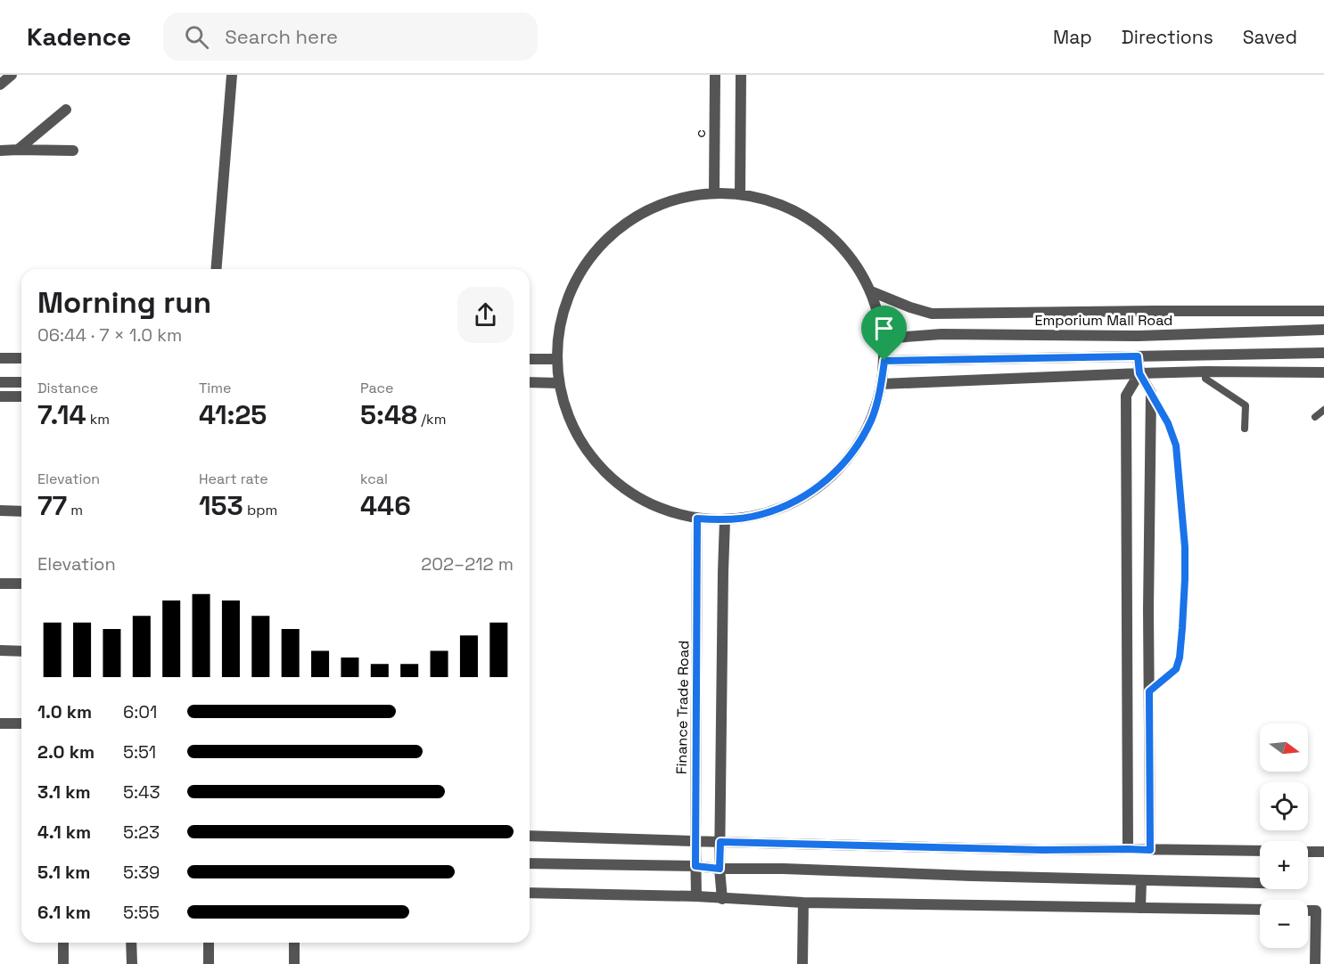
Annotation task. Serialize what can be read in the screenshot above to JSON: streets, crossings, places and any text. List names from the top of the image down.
{
  "streets": {
    "street": ["c", "Emporium Mall Road", "Finance Trade Road"]
  },
  "north": "right",
  "page": {
    "header": "Kadence",
    "search": "Search here",
    "nav": ["Map", "Directions", "Saved"],
    "heading": ["Morning run", "06:44 · 7 × 1.0 km"],
    "stats": [
      ["Distance", "7.14 km"],
      ["Time", "41:25"],
      ["Pace", "5:48 /km"],
      ["Elevation", "77 m"],
      ["Heart rate", "153 bpm"],
      ["kcal", "446"]
    ],
    "chart": ["Elevation", "202–212 m"],
    "list": [
      {
        "name": "1.0 km",
        "note": "6:01"
      },
      {
        "name": "2.0 km",
        "note": "5:51"
      },
      {
        "name": "3.1 km",
        "note": "5:43"
      },
      {
        "name": "4.1 km",
        "note": "5:23"
      },
      {
        "name": "5.1 km",
        "note": "5:39"
      },
      {
        "name": "6.1 km",
        "note": "5:55"
      }
    ],
    "map_buttons": ["+", "−"]
  }
}
